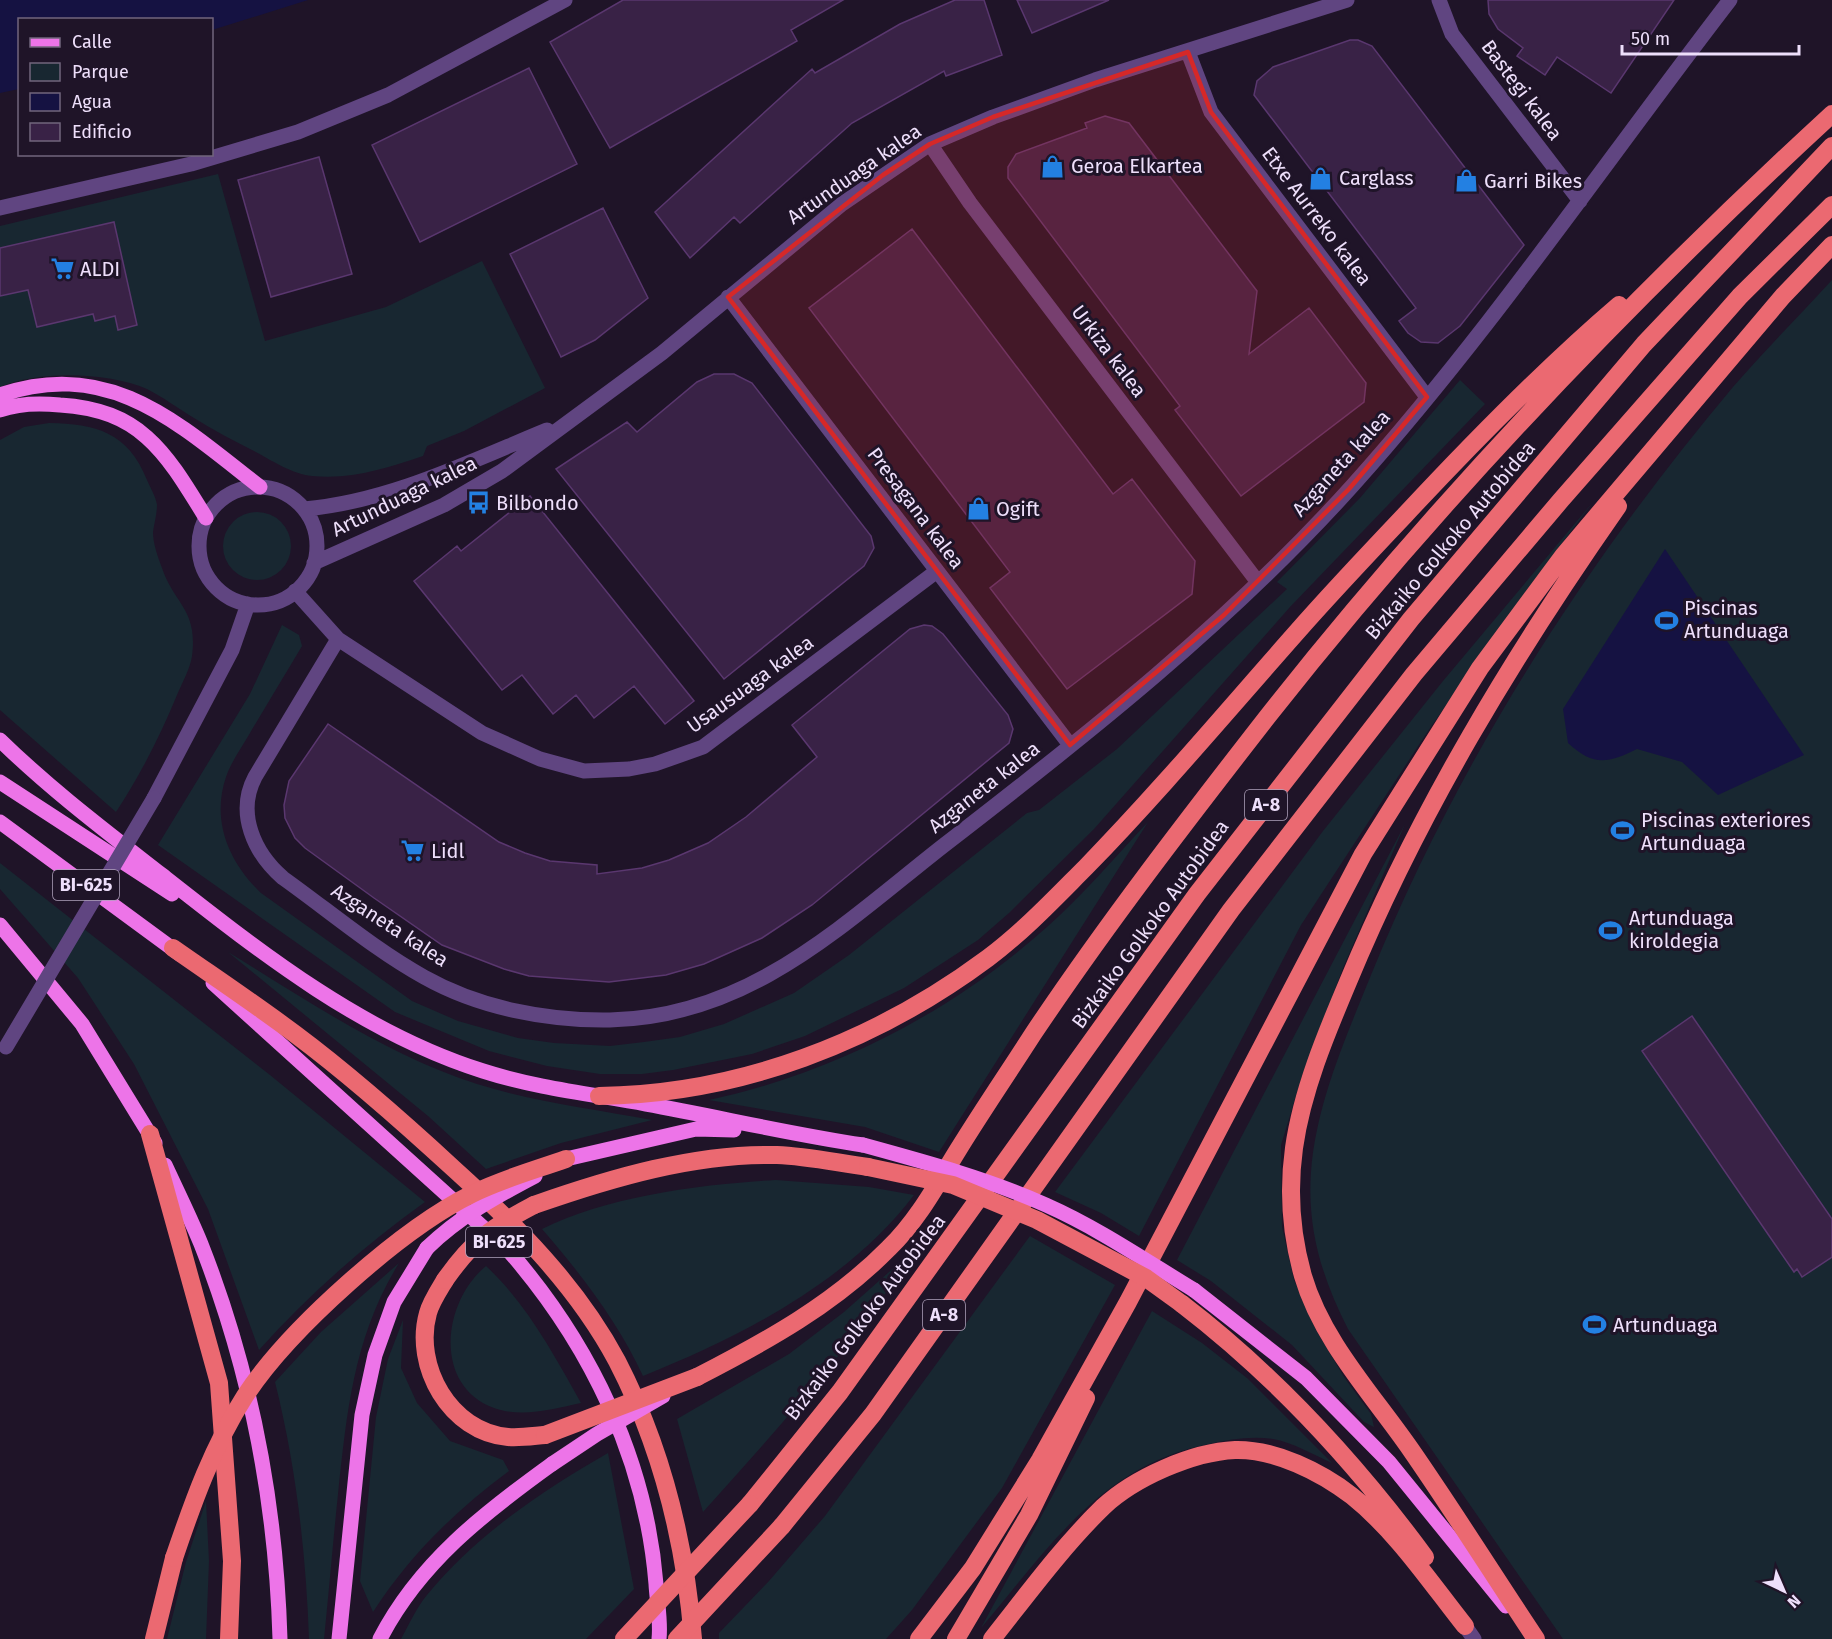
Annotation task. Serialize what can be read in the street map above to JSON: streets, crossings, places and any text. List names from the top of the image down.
{
  "streets": {
    "highway": ["Bizkaiko Golkoko Autobidea", "A-8"],
    "main road": ["BI-625"],
    "street": [
      "Bastegi kalea",
      "Artunduaga kalea",
      "Etxe Aurreko kalea",
      "Urkiza kalea",
      "Azganeta kalea",
      "Presagana kalea",
      "Usausuaga kalea"
    ]
  },
  "crossings": [
    ["Bastegi kalea", "Azganeta kalea"],
    ["Artunduaga kalea", "Etxe Aurreko kalea"],
    ["Artunduaga kalea", "Urkiza kalea"],
    ["Artunduaga kalea", "Presagana kalea"],
    ["Artunduaga kalea", "Usausuaga kalea"],
    ["Etxe Aurreko kalea", "Azganeta kalea"],
    ["Urkiza kalea", "Azganeta kalea"],
    ["Azganeta kalea", "Presagana kalea"],
    ["Azganeta kalea", "Usausuaga kalea"],
    ["Presagana kalea", "Usausuaga kalea"]
  ],
  "places": {
    "shop": [
      "Geroa Elkartea",
      "Carglass",
      "Garri Bikes",
      "Ogift"
    ],
    "supermarket": ["ALDI", "Lidl"],
    "bus stop": ["Bilbondo"],
    "sports": [
      "Piscinas Artunduaga",
      "Piscinas exteriores Artunduaga",
      "Artunduaga kiroldegia",
      "Artunduaga"
    ]
  },
  "legend": [
    "Calle",
    "Parque",
    "Agua",
    "Edificio"
  ],
  "scale_bar": "50 m",
  "north": "bottom right"
}
